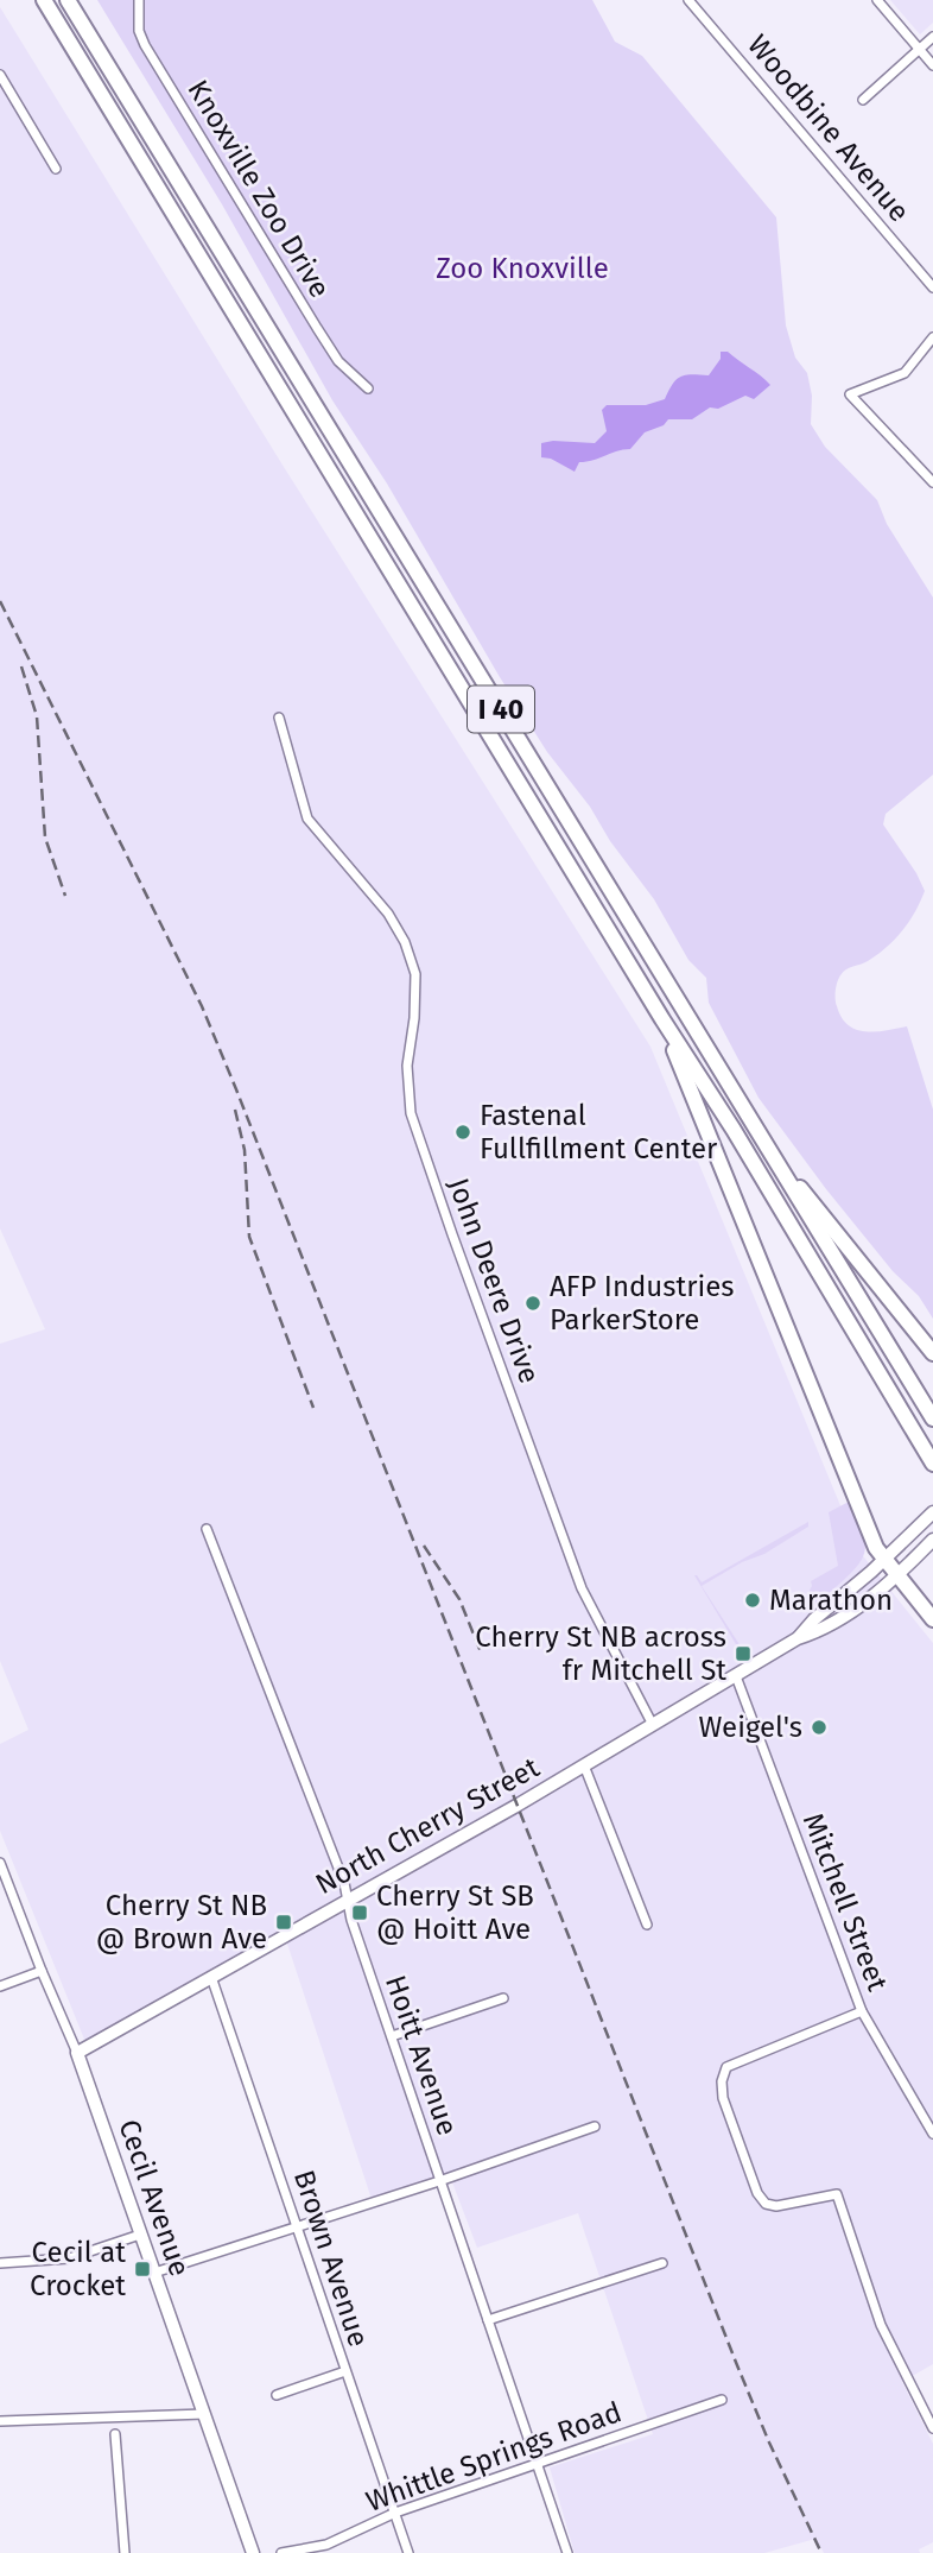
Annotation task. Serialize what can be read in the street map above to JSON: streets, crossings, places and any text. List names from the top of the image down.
{
  "streets": {
    "highway": ["I 40"],
    "street": [
      "Woodbine Avenue",
      "Knoxville Zoo Drive",
      "John Deere Drive",
      "North Cherry Street",
      "Mitchell Street",
      "Hoitt Avenue",
      "Cecil Avenue",
      "Brown Avenue",
      "Whittle Springs Road"
    ]
  },
  "crossings": [
    ["John Deere Drive", "North Cherry Street"],
    ["North Cherry Street", "Mitchell Street"],
    ["North Cherry Street", "Hoitt Avenue"],
    ["North Cherry Street", "Cecil Avenue"],
    ["North Cherry Street", "Brown Avenue"],
    ["Hoitt Avenue", "Whittle Springs Road"],
    ["Brown Avenue", "Whittle Springs Road"]
  ],
  "parks": ["Zoo Knoxville"],
  "places": {
    "other": [
      "Fastenal Fullfillment Center",
      "AFP Industries ParkerStore",
      "Marathon",
      "Weigel's"
    ],
    "transit": [
      "Cherry St NB across fr Mitchell St",
      "Cherry St SB @ Hoitt Ave",
      "Cherry St NB @ Brown Ave",
      "Cecil at Crocket"
    ]
  }
}
